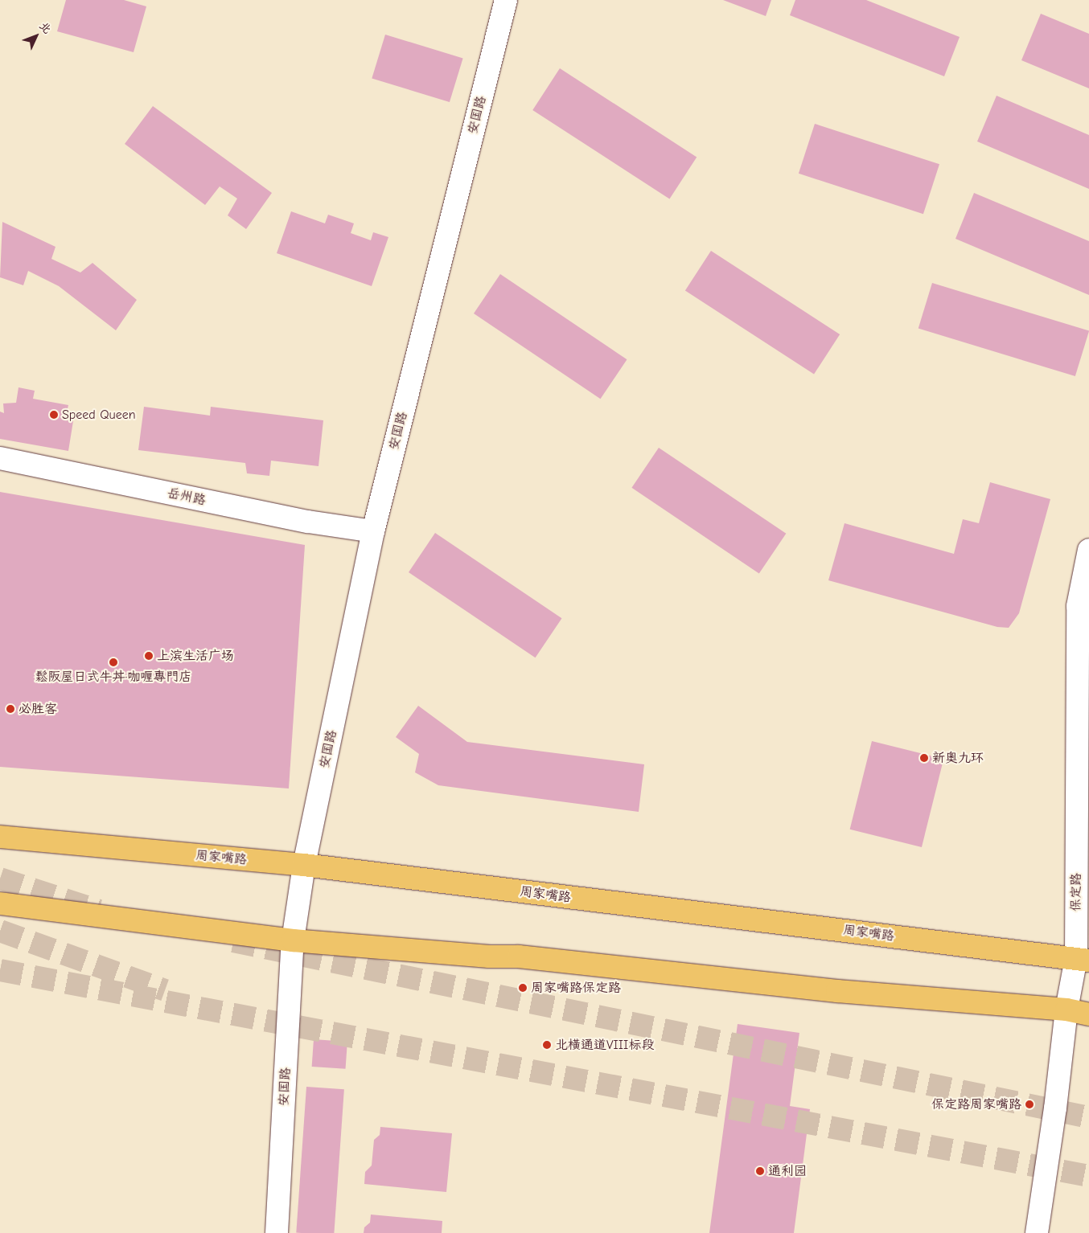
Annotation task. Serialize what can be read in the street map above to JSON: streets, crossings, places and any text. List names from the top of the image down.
{
  "streets": {
    "main road": ["周家嘴路"],
    "street": ["安国路", "岳州路", "保定路"]
  },
  "crossings": [
    ["安国路", "岳州路"],
    ["安国路", "周家嘴路"],
    ["周家嘴路", "保定路"]
  ],
  "places": [
    "Speed Queen",
    "上滨生活广场",
    "鬆阪屋日式牛丼·咖喱專門店",
    "必胜客",
    "新奥九环",
    "周家嘴路保定路",
    "北横通道VIII标段",
    "保定路周家嘴路",
    "通利园"
  ],
  "north": "top right"
}
